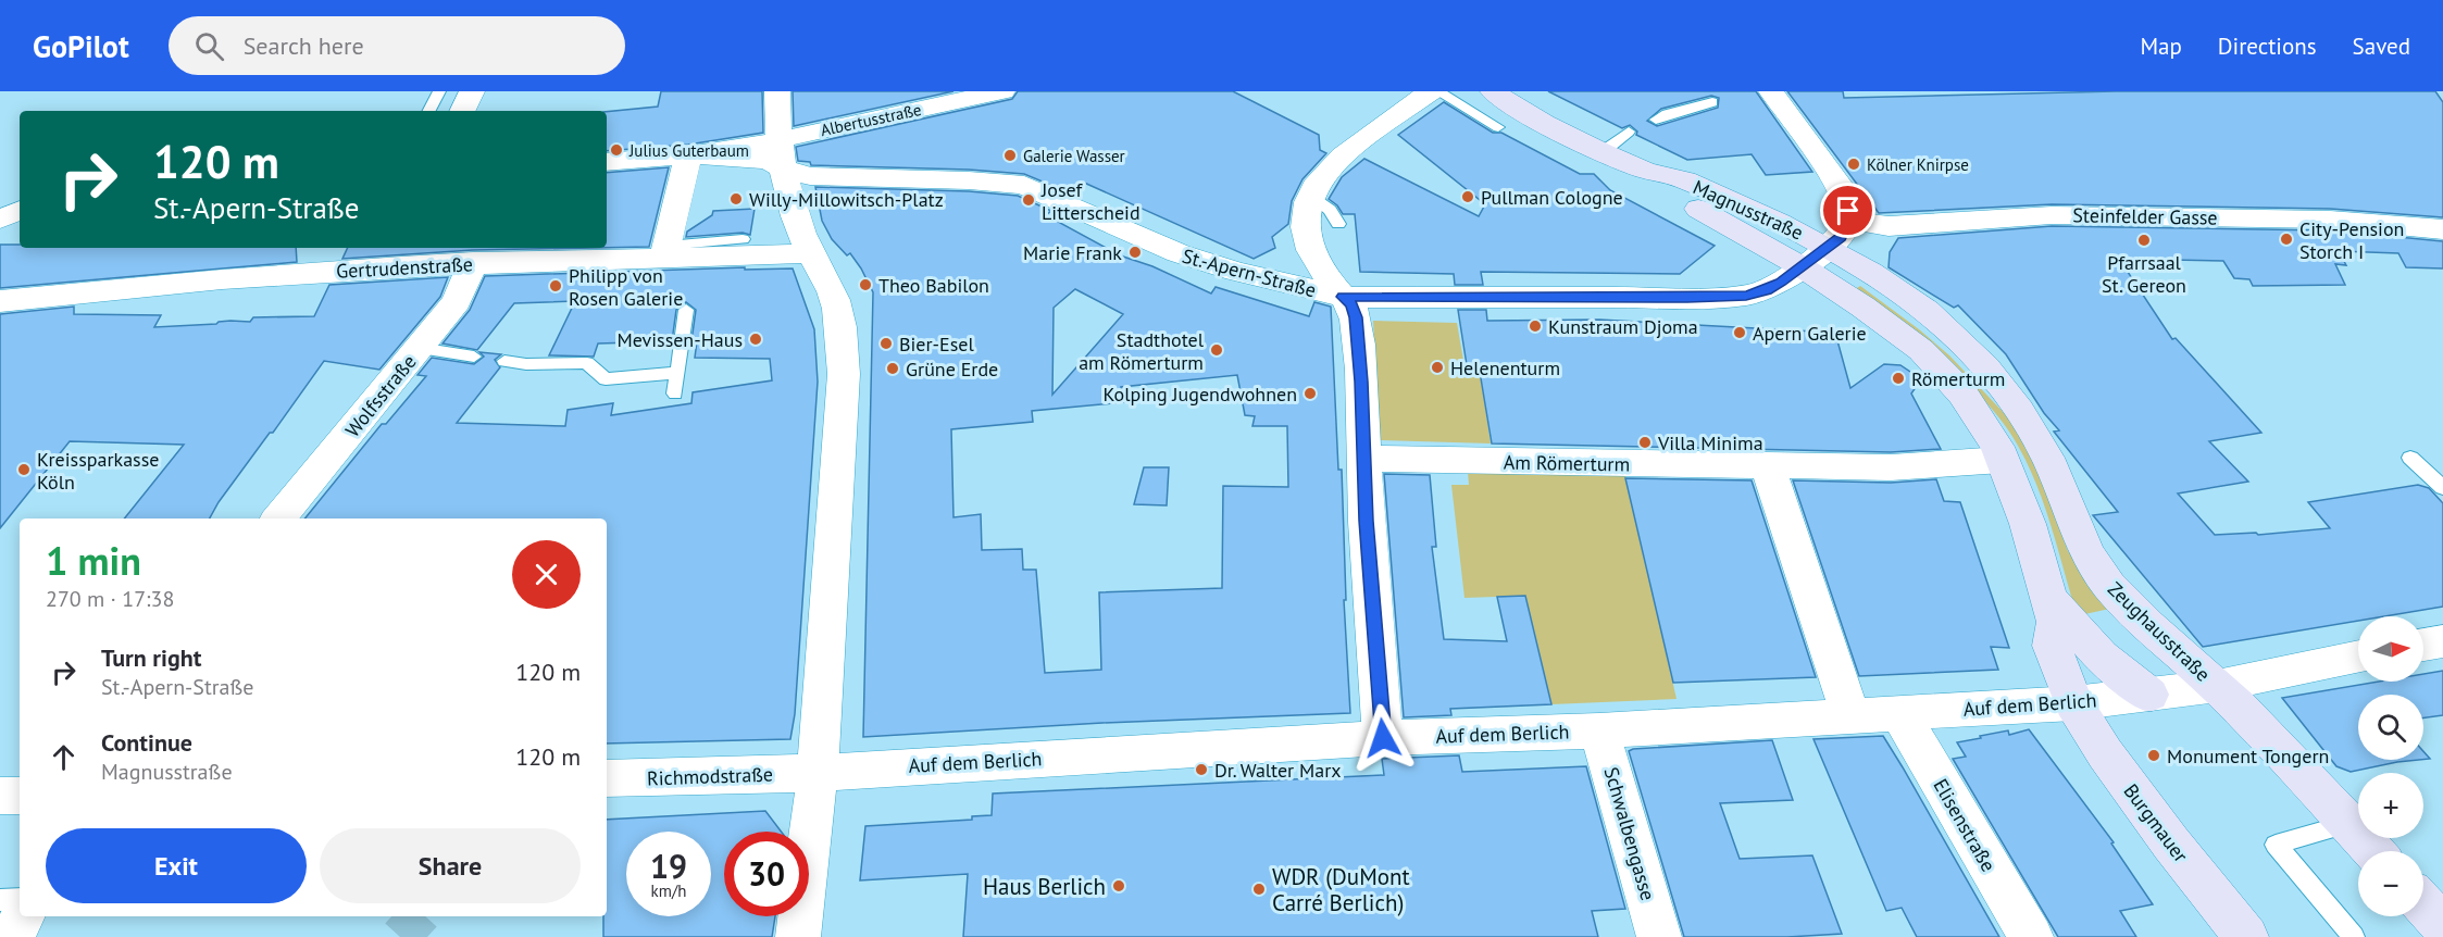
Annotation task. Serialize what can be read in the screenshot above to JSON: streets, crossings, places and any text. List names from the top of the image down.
{
  "streets": {
    "street": [
      "Albertusstraße",
      "Magnusstraße",
      "Steinfelder Gasse",
      "Gertrudenstraße",
      "St.-Apern-Straße",
      "Wolfsstraße",
      "Am Römerturm",
      "Zeughausstraße",
      "Auf dem Berlich",
      "Richmodstraße",
      "Burgmauer",
      "Elisenstraße",
      "Schwalbengasse"
    ]
  },
  "crossings": [
    ["Albertusstraße", "St.-Apern-Straße"],
    ["Magnusstraße", "Steinfelder Gasse"],
    ["Magnusstraße", "St.-Apern-Straße"],
    ["Magnusstraße", "Zeughausstraße"],
    ["Steinfelder Gasse", "St.-Apern-Straße"],
    ["Steinfelder Gasse", "Zeughausstraße"],
    ["Gertrudenstraße", "Wolfsstraße"],
    ["St.-Apern-Straße", "Zeughausstraße"],
    ["Zeughausstraße", "Auf dem Berlich"],
    ["Auf dem Berlich", "Richmodstraße"],
    ["Auf dem Berlich", "Burgmauer"],
    ["Auf dem Berlich", "Elisenstraße"],
    ["Auf dem Berlich", "Schwalbengasse"]
  ],
  "places": [
    "Julius Guterbaum",
    "Galerie Wasser",
    "Kölner Knirpse",
    "Pullman Cologne",
    "Willy-Millowitsch-Platz",
    "Josef Litterscheid",
    "City-Pension Storch I",
    "Pfarrsaal St. Gereon",
    "Marie Frank",
    "Theo Babilon",
    "Philipp von Rosen Galerie",
    "Kunstraum Djoma",
    "Apern Galerie",
    "Mevissen-Haus",
    "Bier-Esel",
    "Stadthotel am Römerturm",
    "Helenenturm",
    "Grüne Erde",
    "Römerturm",
    "Kolping Jugendwohnen",
    "Villa Minima",
    "Kreissparkasse Köln",
    "Monument Tongern",
    "Dr. Walter Marx",
    "Haus Berlich",
    "WDR (DuMont Carré Berlich)"
  ],
  "north": "right",
  "page": {
    "header": "GoPilot",
    "search": "Search here",
    "nav": ["Map", "Directions", "Saved"],
    "turn": ["120 m", "St.-Apern-Straße"],
    "heading": ["1 min", "270 m · 17:38"],
    "map_buttons": ["+", "−"],
    "list": [
      {
        "name": "Turn right",
        "note": "St.-Apern-Straße",
        "value": "120 m"
      },
      {
        "name": "Continue",
        "note": "Magnusstraße",
        "value": "120 m"
      }
    ],
    "buttons": ["Exit", "Share"],
    "speed": "19 km/h",
    "limit": "30"
  }
}
